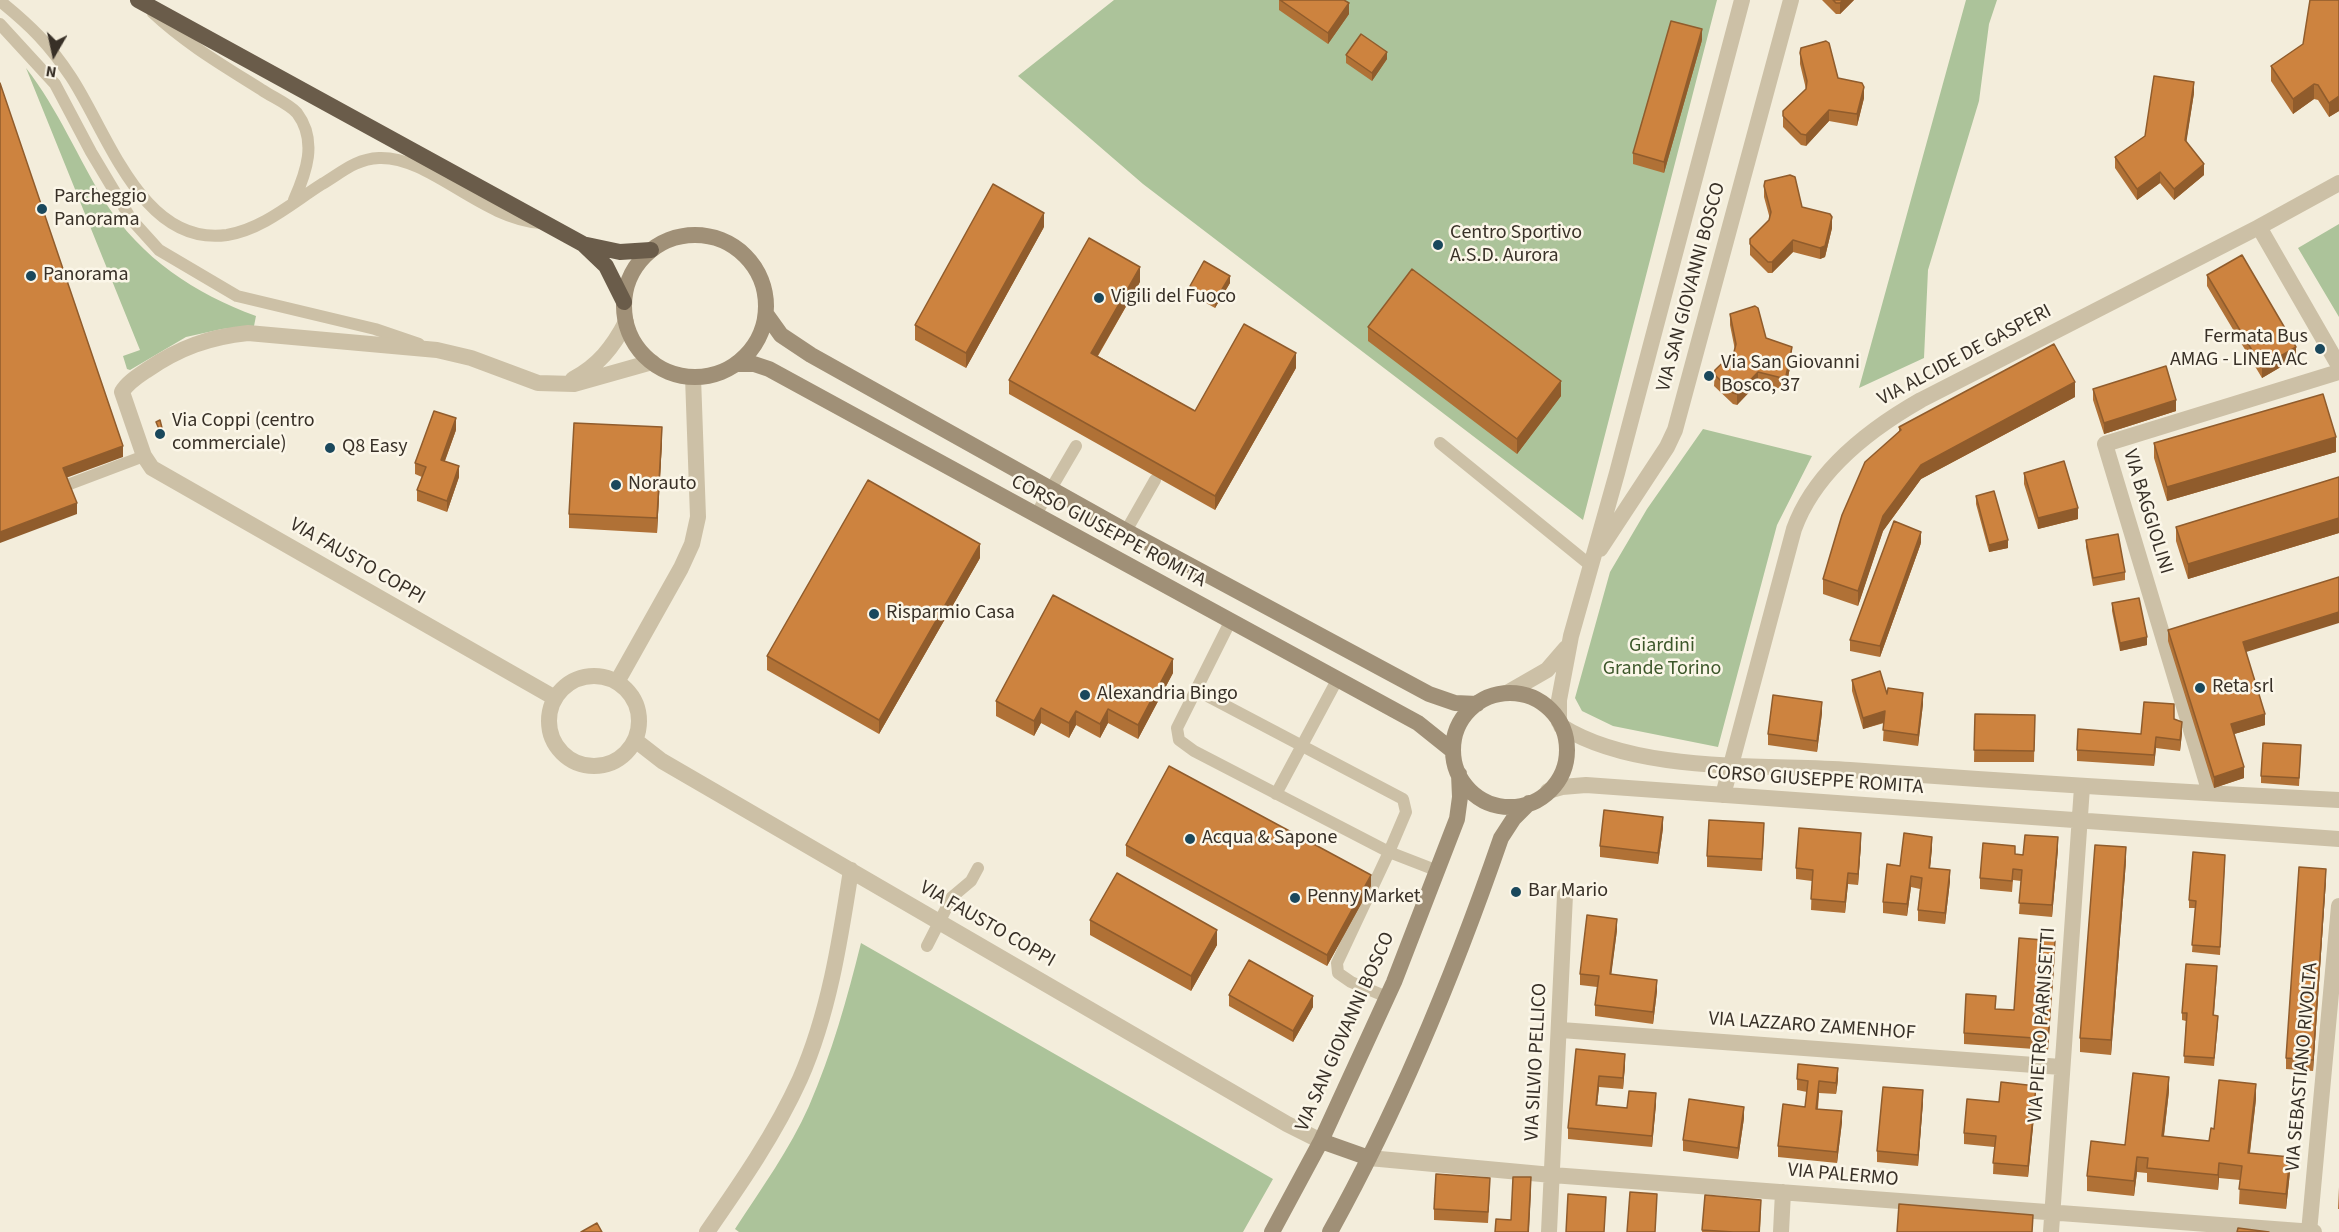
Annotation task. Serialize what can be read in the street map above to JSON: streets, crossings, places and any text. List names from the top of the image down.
{
  "streets": {
    "main road": ["VIA SAN GIOVANNI BOSCO", "CORSO GIUSEPPE ROMITA"],
    "street": [
      "VIA ALCIDE DE GASPERI",
      "VIA BAGGIOLINI",
      "VIA FAUSTO COPPI",
      "VIA PIETRO PARNISETTI",
      "VIA LAZZARO ZAMENHOF",
      "VIA SILVIO PELLICO",
      "VIA SEBASTIANO RIVOLTA",
      "VIA PALERMO"
    ]
  },
  "crossings": [
    ["VIA SAN GIOVANNI BOSCO", "CORSO GIUSEPPE ROMITA"],
    ["VIA SAN GIOVANNI BOSCO", "VIA FAUSTO COPPI"],
    ["VIA ALCIDE DE GASPERI", "CORSO GIUSEPPE ROMITA"],
    ["VIA BAGGIOLINI", "CORSO GIUSEPPE ROMITA"],
    ["CORSO GIUSEPPE ROMITA", "VIA PIETRO PARNISETTI"],
    ["VIA PIETRO PARNISETTI", "VIA LAZZARO ZAMENHOF"],
    ["VIA PIETRO PARNISETTI", "VIA PALERMO"],
    ["VIA LAZZARO ZAMENHOF", "VIA SILVIO PELLICO"],
    ["VIA SILVIO PELLICO", "VIA PALERMO"],
    ["VIA SEBASTIANO RIVOLTA", "VIA PALERMO"]
  ],
  "parks": ["Giardini Grande Torino"],
  "places": [
    "Parcheggio Panorama",
    "Centro Sportivo A.S.D. Aurora",
    "Panorama",
    "Vigili del Fuoco",
    "Fermata Bus AMAG - LINEA AC",
    "Via San Giovanni Bosco, 37",
    "Via Coppi (centro commerciale)",
    "Q8 Easy",
    "Norauto",
    "Risparmio Casa",
    "Reta srl",
    "Alexandria Bingo",
    "Acqua & Sapone",
    "Bar Mario",
    "Penny Market"
  ],
  "north": "bottom"
}
